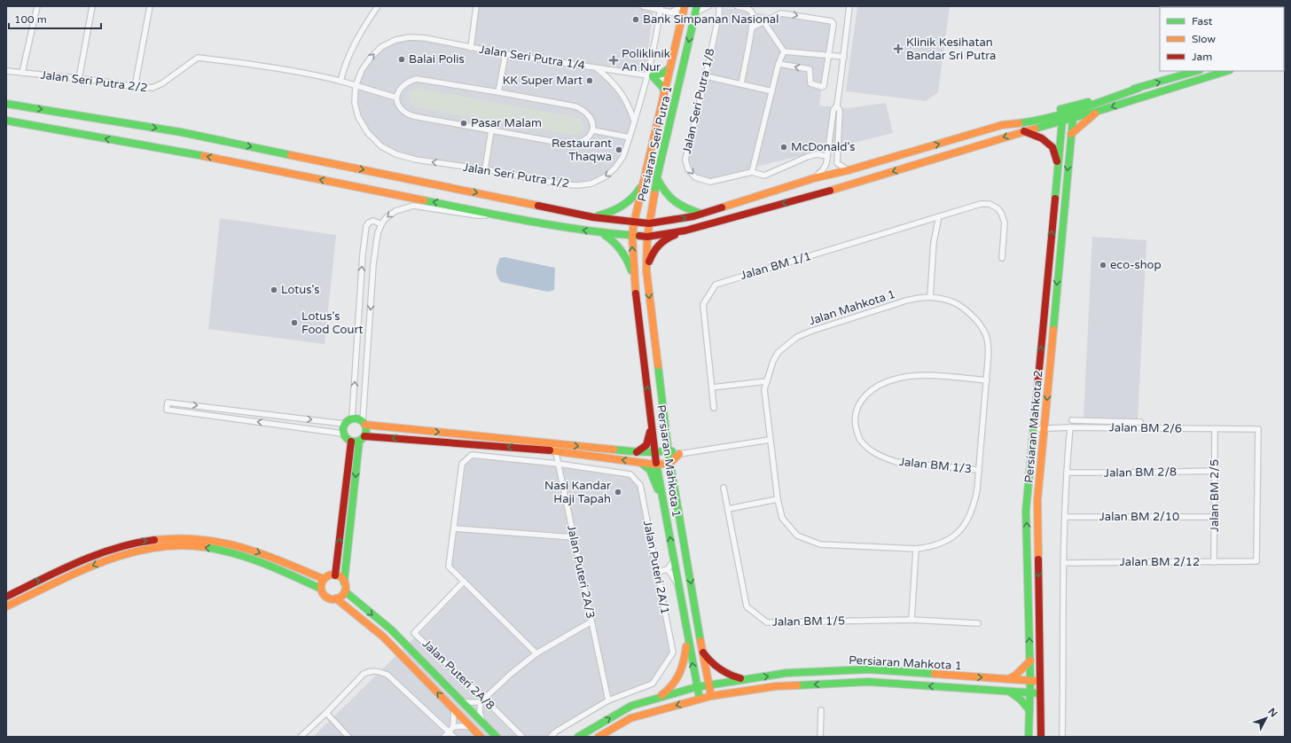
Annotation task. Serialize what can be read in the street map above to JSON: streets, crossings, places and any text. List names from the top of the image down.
{
  "streets": {
    "main road": ["Persiaran Seri Putra 1", "Persiaran Mahkota 2", "Persiaran Mahkota 1"],
    "street": [
      "Jalan Seri Putra 1/4",
      "Jalan Seri Putra 2/2",
      "Jalan Seri Putra 1/8",
      "Jalan Seri Putra 1/2",
      "Jalan BM 1/1",
      "Jalan Mahkota 1",
      "Jalan BM 2/6",
      "Jalan BM 1/3",
      "Jalan BM 2/8",
      "Jalan BM 2/5",
      "Jalan BM 2/10",
      "Jalan BM 2/12",
      "Jalan Puteri 2A/1",
      "Jalan Puteri 2A/3",
      "Jalan BM 1/5",
      "Jalan Puteri 2A/8"
    ]
  },
  "crossings": [
    ["Jalan Seri Putra 1/4", "Jalan Seri Putra 2/2"],
    ["Jalan Seri Putra 1/4", "Persiaran Seri Putra 1"],
    ["Jalan Seri Putra 1/4", "Jalan Seri Putra 1/2"],
    ["Jalan Seri Putra 2/2", "Jalan Seri Putra 1/2"],
    ["Persiaran Seri Putra 1", "Persiaran Mahkota 1"],
    ["Jalan Mahkota 1", "Jalan BM 1/3"],
    ["Persiaran Mahkota 2", "Jalan BM 2/6"],
    ["Persiaran Mahkota 2", "Persiaran Mahkota 1"],
    ["Jalan BM 2/6", "Jalan BM 2/5"],
    ["Jalan BM 2/6", "Jalan BM 2/12"],
    ["Jalan BM 2/8", "Jalan BM 2/5"],
    ["Jalan BM 2/5", "Jalan BM 2/10"],
    ["Jalan BM 2/5", "Jalan BM 2/12"],
    ["Jalan Puteri 2A/1", "Jalan Puteri 2A/3"],
    ["Jalan Puteri 2A/1", "Jalan Puteri 2A/8"]
  ],
  "one_way": ["Jalan Seri Putra 1/4"],
  "places": {
    "other": [
      "Bank Simpanan Nasional",
      "Balai Polis",
      "KK Super Mart",
      "Pasar Malam",
      "McDonald's",
      "Restaurant Thaqwa",
      "eco-shop",
      "Lotus's",
      "Lotus's Food Court",
      "Nasi Kandar Haji Tapah"
    ],
    "health": ["Klinik Kesihatan Bandar Sri Putra", "Poliklinik An Nur"]
  },
  "legend": ["Fast", "Slow", "Jam"],
  "scale_bar": "100 m",
  "north": "top right"
}
